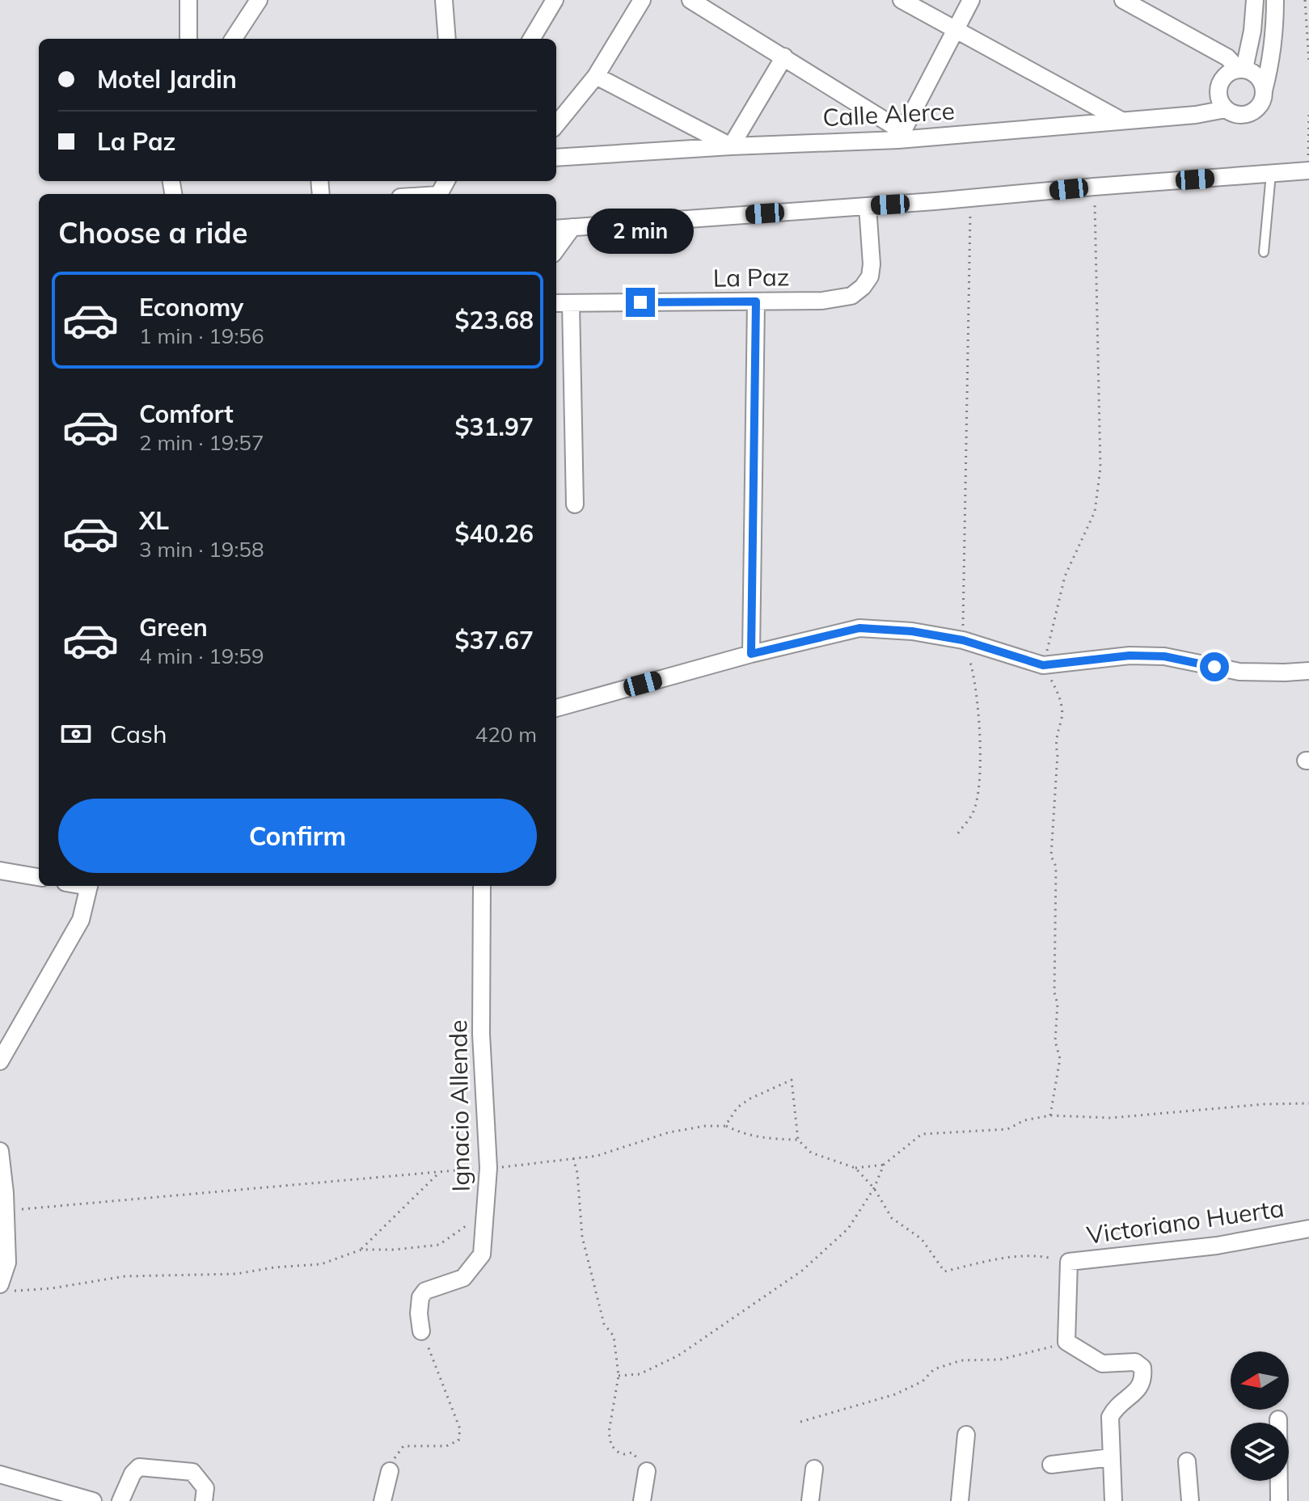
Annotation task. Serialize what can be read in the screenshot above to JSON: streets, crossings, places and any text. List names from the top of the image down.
{
  "streets": {
    "street": [
      "Calle Alerce",
      "La Paz",
      "Ignacio Allende",
      "Victoriano Huerta"
    ]
  },
  "north": "left",
  "page": {
    "banner": ["Motel Jardin", "La Paz"],
    "heading": "Choose a ride",
    "bubble": "2 min",
    "list": [
      {
        "name": "Economy",
        "note": "1 min · 19:56",
        "value": "$23.68"
      },
      {
        "name": "Comfort",
        "note": "2 min · 19:57",
        "value": "$31.97"
      },
      {
        "name": "XL",
        "note": "3 min · 19:58",
        "value": "$40.26"
      },
      {
        "name": "Green",
        "note": "4 min · 19:59",
        "value": "$37.67"
      }
    ],
    "pay": ["Cash", "420 m"],
    "buttons": "Confirm"
  }
}
